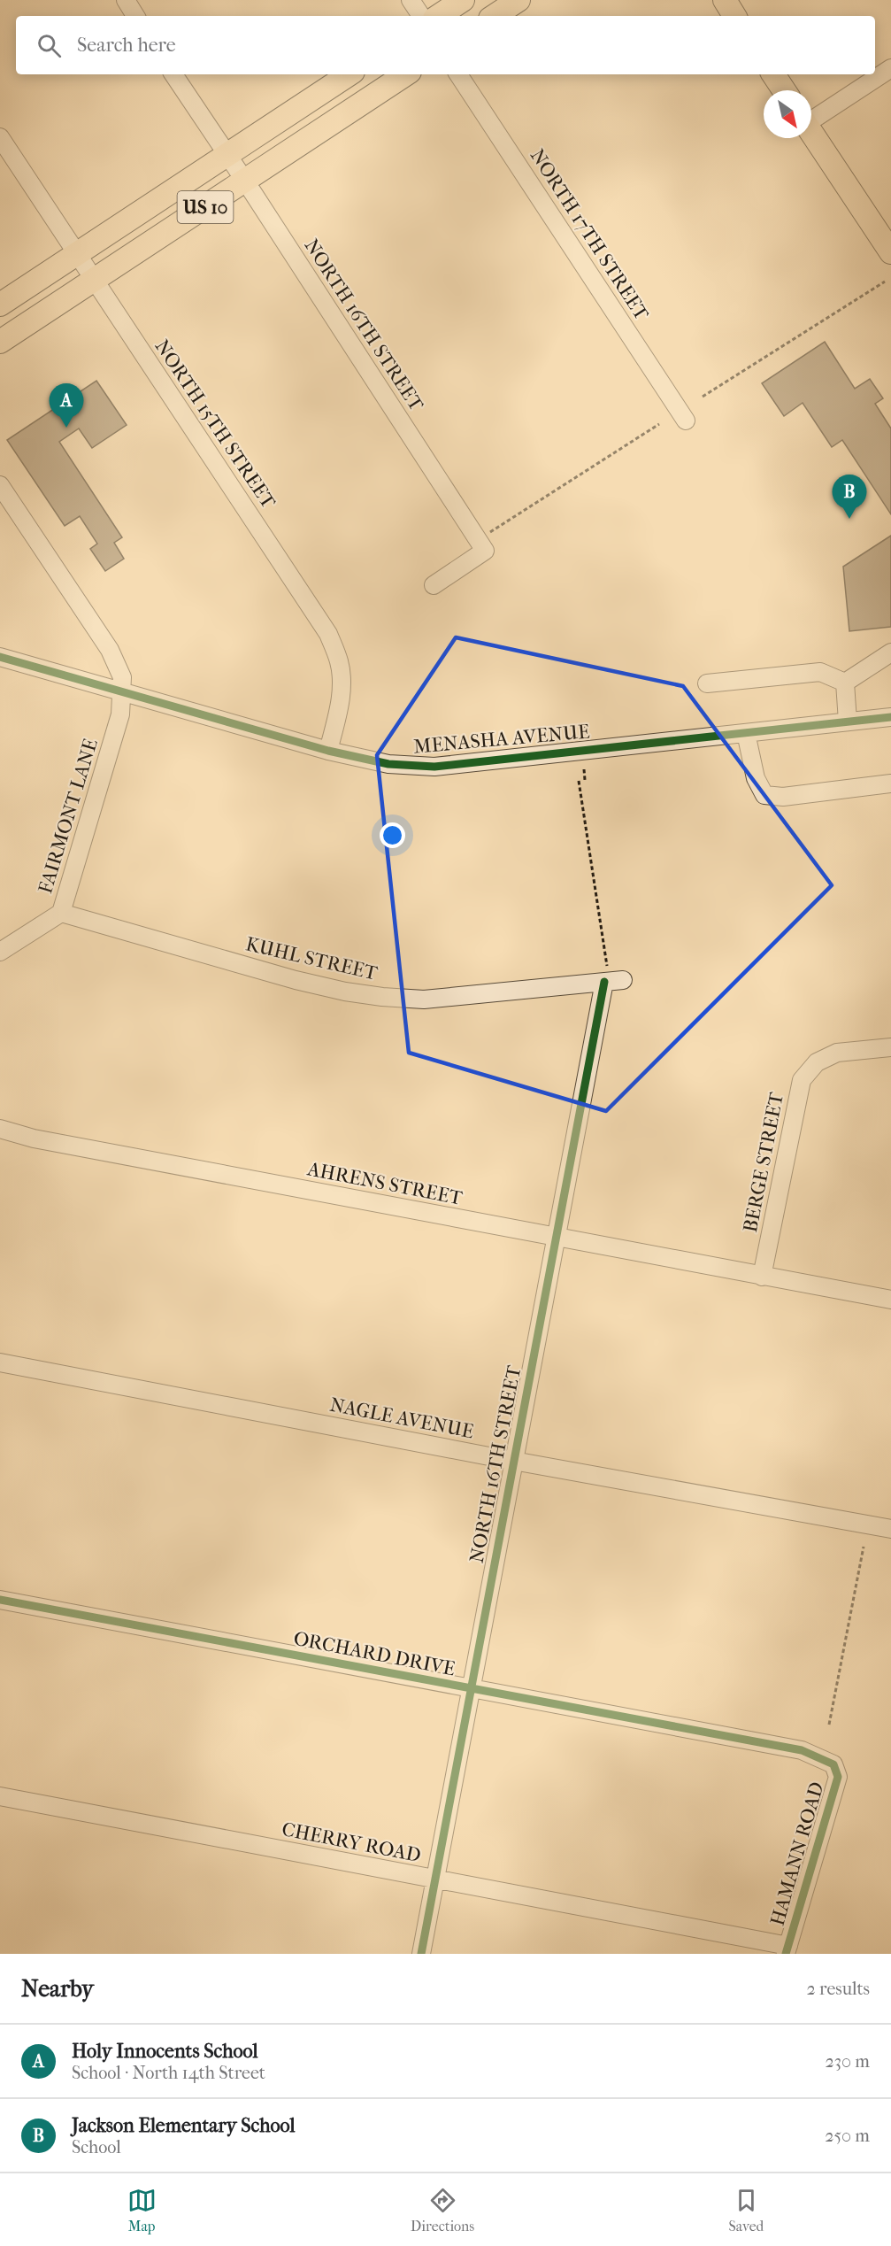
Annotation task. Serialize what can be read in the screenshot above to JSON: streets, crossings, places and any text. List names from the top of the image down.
{
  "streets": {
    "main road": ["US 10"],
    "street": [
      "NORTH 17TH STREET",
      "NORTH 16TH STREET",
      "NORTH 15TH STREET",
      "MENASHA AVENUE",
      "FAIRMONT LANE",
      "KUHL STREET",
      "BERGE STREET",
      "AHRENS STREET",
      "NAGLE AVENUE",
      "ORCHARD DRIVE",
      "CHERRY ROAD",
      "HAMANN ROAD"
    ]
  },
  "crossings": [
    ["US 10", "NORTH 16TH STREET"],
    ["US 10", "NORTH 15TH STREET"],
    ["NORTH 16TH STREET", "KUHL STREET"],
    ["NORTH 16TH STREET", "AHRENS STREET"],
    ["NORTH 16TH STREET", "NAGLE AVENUE"],
    ["NORTH 16TH STREET", "ORCHARD DRIVE"],
    ["NORTH 16TH STREET", "CHERRY ROAD"],
    ["NORTH 15TH STREET", "MENASHA AVENUE"],
    ["MENASHA AVENUE", "FAIRMONT LANE"],
    ["FAIRMONT LANE", "KUHL STREET"],
    ["BERGE STREET", "AHRENS STREET"],
    ["ORCHARD DRIVE", "HAMANN ROAD"],
    ["CHERRY ROAD", "HAMANN ROAD"]
  ],
  "north": "bottom right",
  "page": {
    "search": "Search here",
    "pins": ["A", "B"],
    "heading": ["Nearby", "2 results"],
    "list": [
      {
        "mark": "A",
        "name": "Holy Innocents School",
        "note": "School · North 14th Street",
        "value": "230 m"
      },
      {
        "mark": "B",
        "name": "Jackson Elementary School",
        "note": "School",
        "value": "250 m"
      }
    ],
    "nav": ["Map", "Directions", "Saved"]
  }
}
